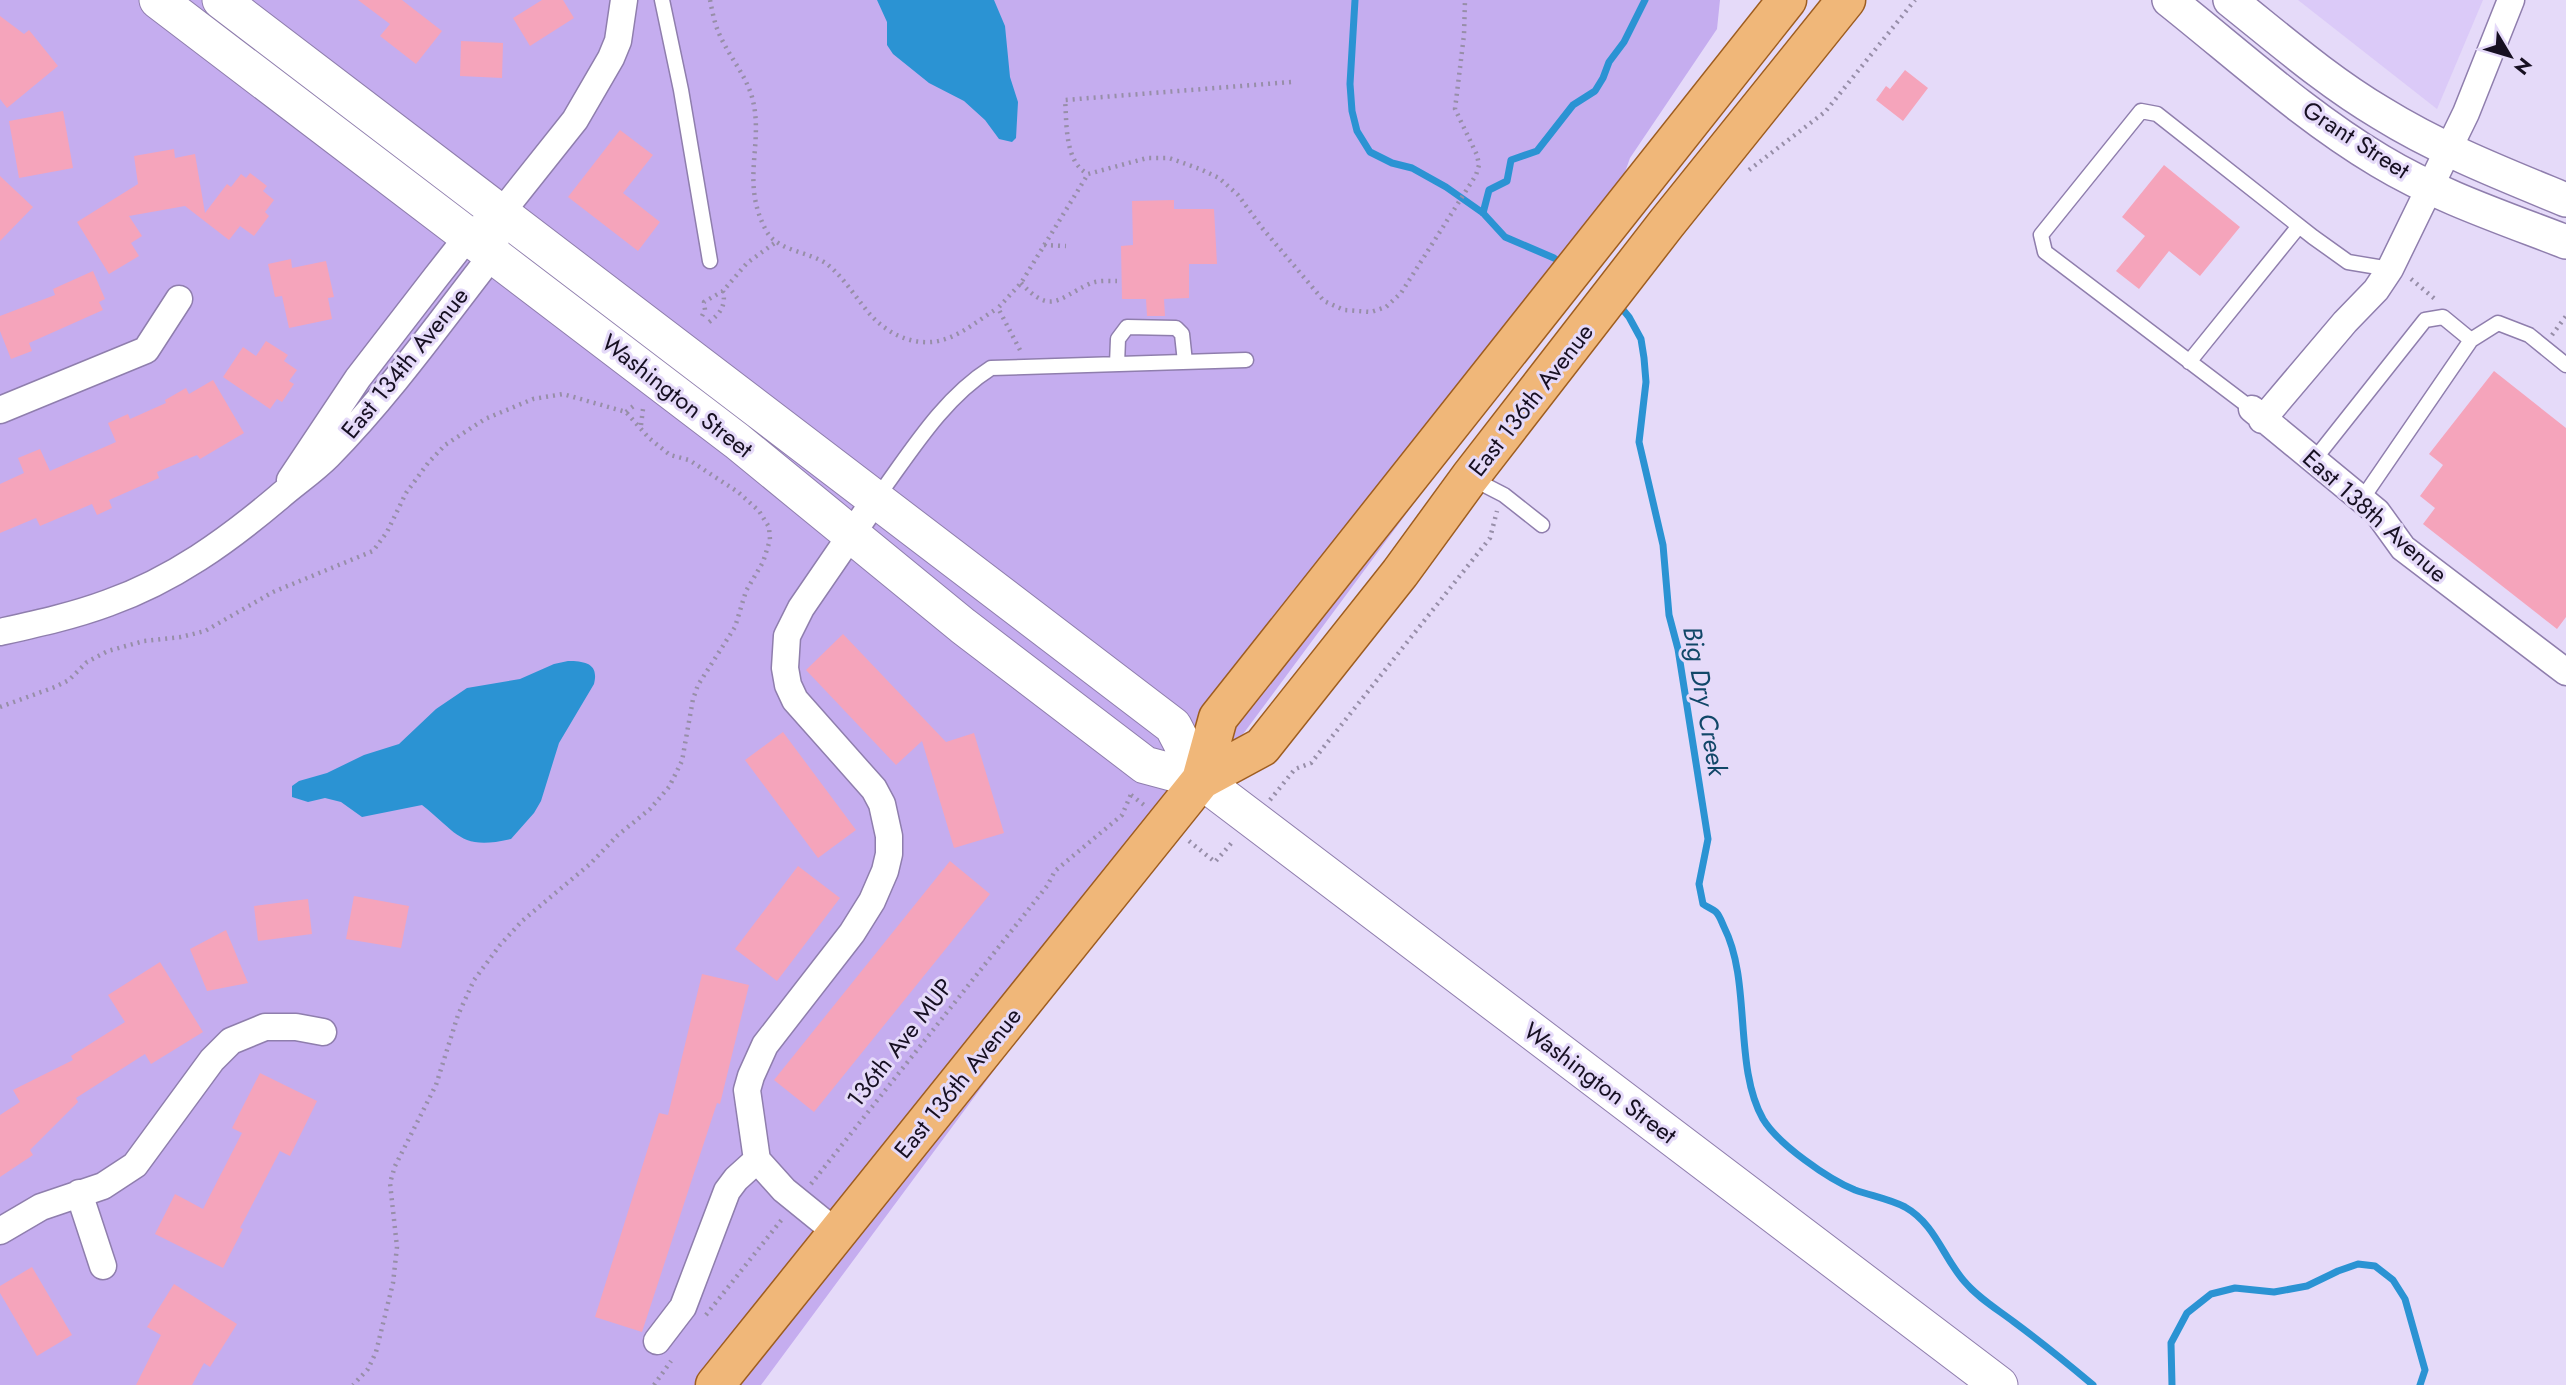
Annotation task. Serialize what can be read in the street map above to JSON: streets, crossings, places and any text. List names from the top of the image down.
{
  "streets": {
    "main road": ["Washington Street", "East 136th Avenue"],
    "street": ["Grant Street", "East 134th Avenue", "East 138th Avenue"],
    "path": ["136th Ave MUP"]
  },
  "crossings": [
    ["East 134th Avenue", "Washington Street"],
    ["Washington Street", "East 136th Avenue"],
    ["Washington Street", "136th Ave MUP"]
  ],
  "water": ["Big Dry Creek"],
  "north": "bottom right"
}
